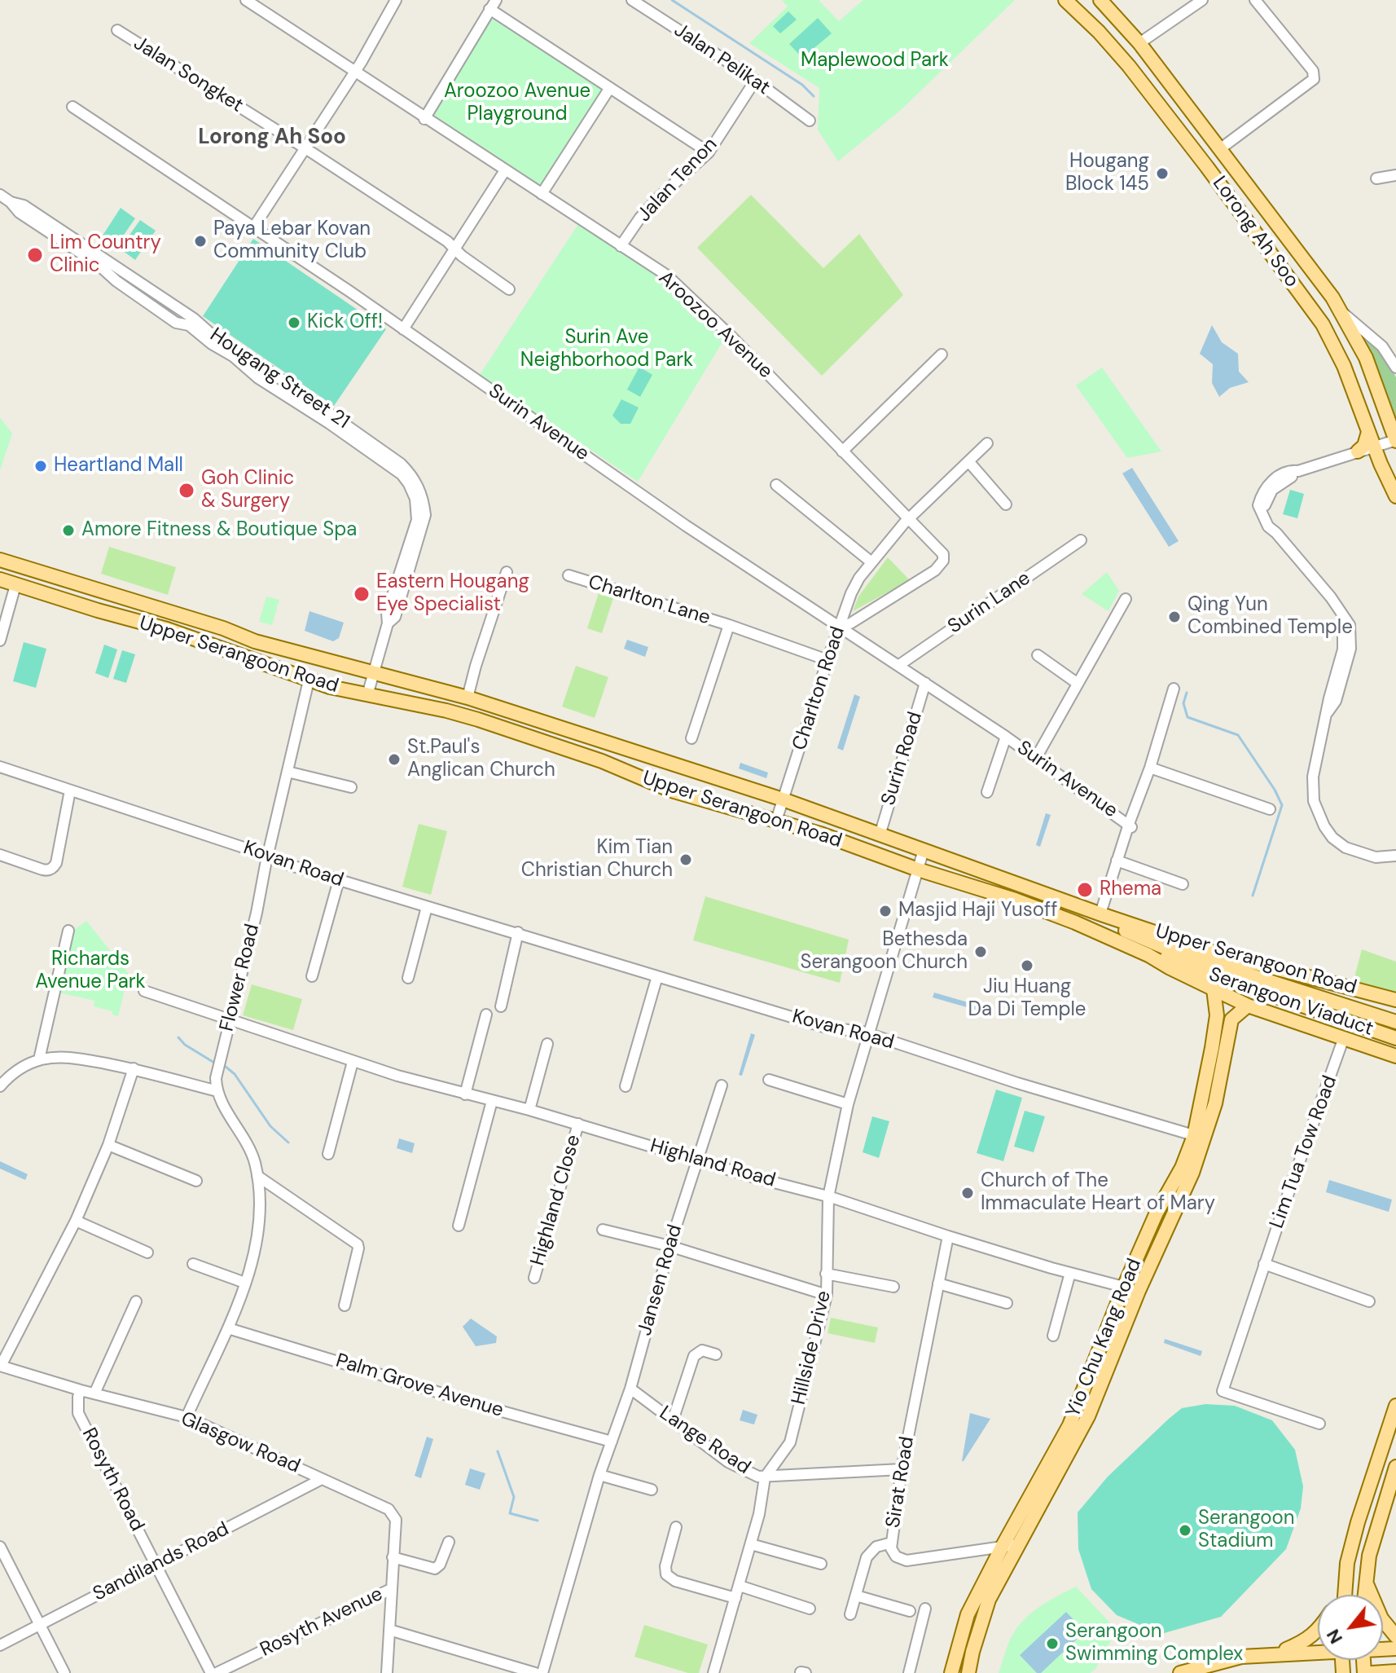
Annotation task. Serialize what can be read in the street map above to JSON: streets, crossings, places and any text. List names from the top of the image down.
{
  "streets": {
    "main road": [
      "Lorong Ah Soo",
      "Upper Serangoon Road",
      "Serangoon Viaduct",
      "Yio Chu Kang Road"
    ],
    "street": [
      "Jalan Pelikat",
      "Jalan Songket",
      "Jalan Tenon",
      "Aroozoo Avenue",
      "Hougang Street 21",
      "Surin Avenue",
      "Charlton Lane",
      "Surin Lane",
      "Charlton Road",
      "Surin Road",
      "Kovan Road",
      "Flower Road",
      "Lim Tua Tow Road",
      "Highland Road",
      "Highland Close",
      "Jansen Road",
      "Hillside Drive",
      "Palm Grove Avenue",
      "Lange Road",
      "Glasgow Road",
      "Rosyth Road",
      "Sirat Road",
      "Sandilands Road",
      "Rosyth Avenue"
    ]
  },
  "crossings": [
    ["Jalan Pelikat", "Jalan Tenon"],
    ["Jalan Tenon", "Aroozoo Avenue"],
    ["Aroozoo Avenue", "Surin Avenue"],
    ["Aroozoo Avenue", "Charlton Road"],
    ["Hougang Street 21", "Upper Serangoon Road"],
    ["Surin Avenue", "Surin Lane"],
    ["Surin Avenue", "Charlton Road"],
    ["Surin Avenue", "Surin Road"],
    ["Charlton Lane", "Charlton Road"],
    ["Upper Serangoon Road", "Charlton Road"],
    ["Upper Serangoon Road", "Surin Road"],
    ["Upper Serangoon Road", "Flower Road"],
    ["Upper Serangoon Road", "Serangoon Viaduct"],
    ["Upper Serangoon Road", "Lim Tua Tow Road"],
    ["Upper Serangoon Road", "Yio Chu Kang Road"],
    ["Upper Serangoon Road", "Hillside Drive"],
    ["Kovan Road", "Flower Road"],
    ["Kovan Road", "Yio Chu Kang Road"],
    ["Kovan Road", "Hillside Drive"],
    ["Flower Road", "Highland Road"],
    ["Highland Road", "Highland Close"],
    ["Highland Road", "Jansen Road"],
    ["Highland Road", "Yio Chu Kang Road"],
    ["Highland Road", "Hillside Drive"],
    ["Highland Road", "Sirat Road"],
    ["Jansen Road", "Palm Grove Avenue"],
    ["Jansen Road", "Lange Road"],
    ["Yio Chu Kang Road", "Sirat Road"],
    ["Hillside Drive", "Lange Road"],
    ["Lange Road", "Sirat Road"],
    ["Glasgow Road", "Rosyth Road"],
    ["Glasgow Road", "Sandilands Road"],
    ["Glasgow Road", "Rosyth Avenue"],
    ["Rosyth Road", "Sandilands Road"]
  ],
  "districts": ["Lorong Ah Soo"],
  "parks": [
    "Maplewood Park",
    "Aroozoo Avenue Playground",
    "Surin Ave Neighborhood Park",
    "Richards Avenue Park"
  ],
  "places": [
    "Hougang Block 145",
    "Paya Lebar Kovan Community Club",
    "Lim Country Clinic",
    "Kick Off!",
    "Heartland Mall",
    "Goh Clinic & Surgery",
    "Amore Fitness & Boutique Spa",
    "Eastern Hougang Eye Specialist",
    "Qing Yun Combined Temple",
    "St.Paul's Anglican Church",
    "Kim Tian Christian Church",
    "Rhema",
    "Masjid Haji Yusoff",
    "Bethesda Serangoon Church",
    "Jiu Huang Da Di Temple",
    "Church of The Immaculate Heart of Mary",
    "Serangoon Stadium",
    "Serangoon Swimming Complex"
  ],
  "north": "bottom left"
}
